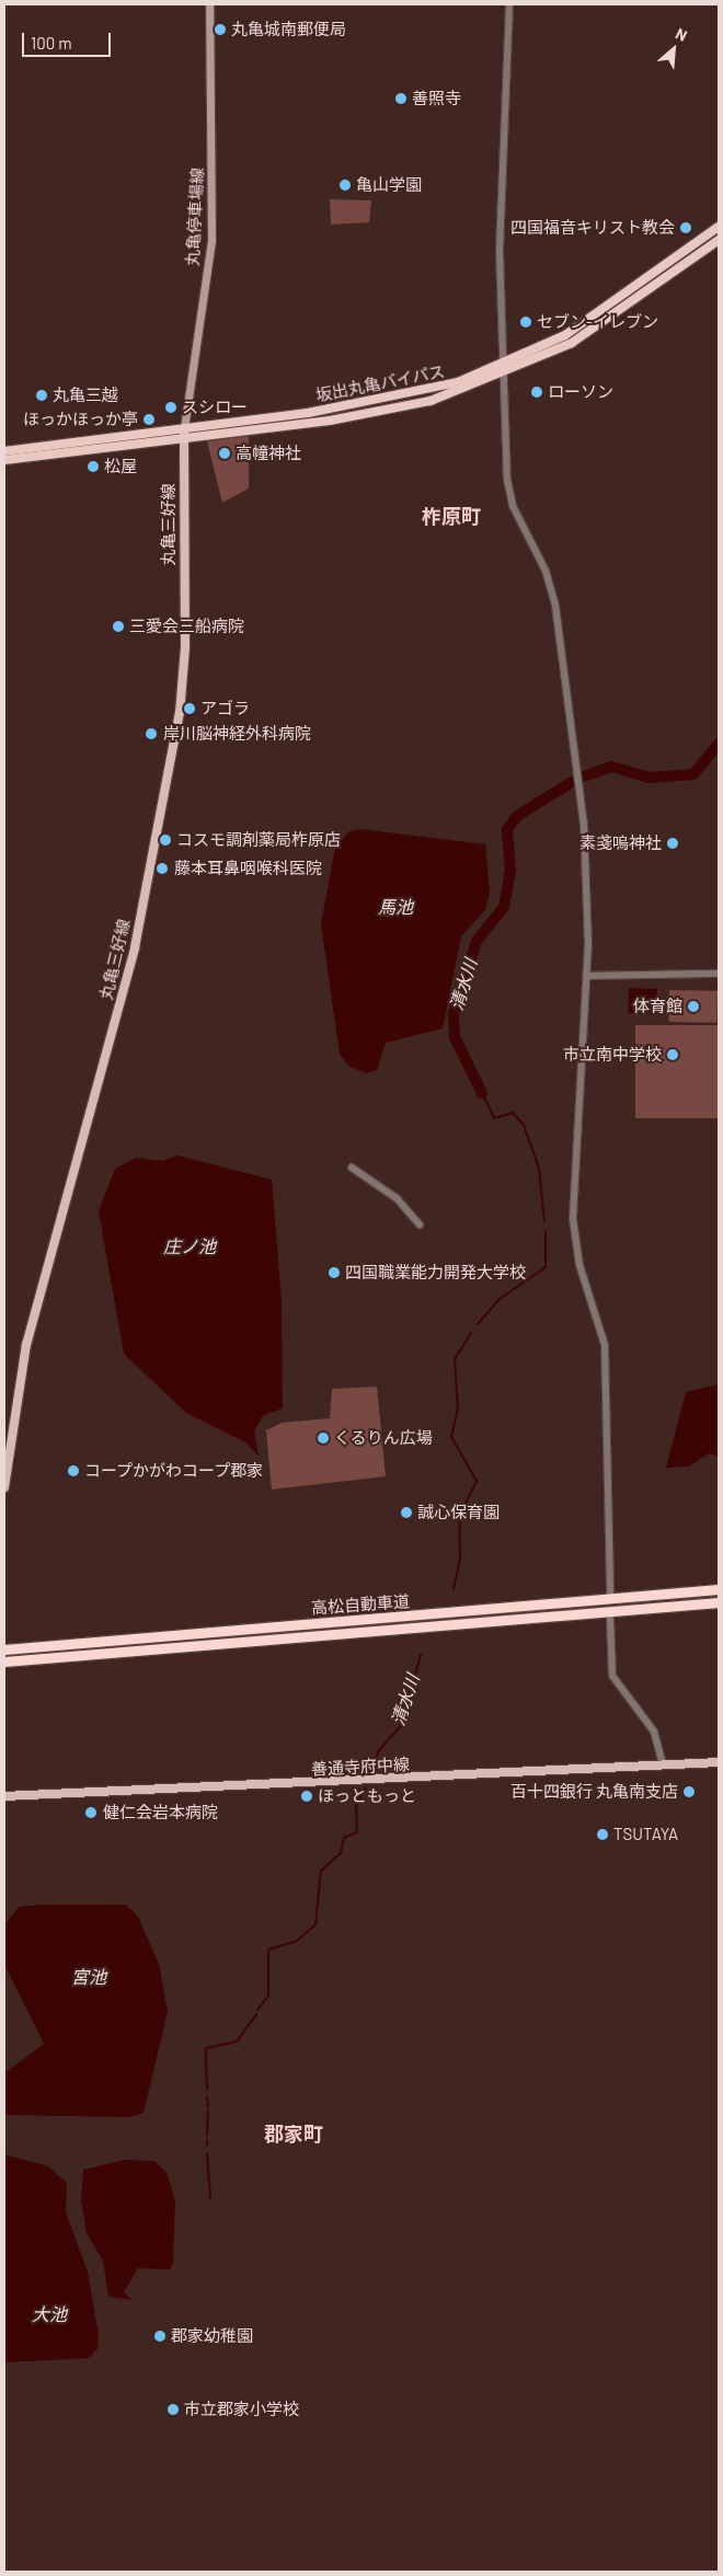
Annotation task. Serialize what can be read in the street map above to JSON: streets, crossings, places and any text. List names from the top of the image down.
{
  "streets": {
    "highway": ["坂出丸亀バイパス", "高松自動車道"],
    "main road": ["丸亀停車場線", "丸亀三好線", "善通寺府中線"]
  },
  "crossings": [
    ["丸亀停車場線", "坂出丸亀バイパス"],
    ["丸亀停車場線", "丸亀三好線"],
    ["坂出丸亀バイパス", "丸亀三好線"]
  ],
  "districts": ["柞原町", "郡家町"],
  "water": [
    "馬池",
    "清水川",
    "庄ノ池",
    "宮池",
    "大池"
  ],
  "places": [
    "丸亀城南郵便局",
    "善照寺",
    "亀山学園",
    "四国福音キリスト教会",
    "セブン-イレブン",
    "ローソン",
    "丸亀三越",
    "スシロー",
    "ほっかほっか亭",
    "高幢神社",
    "松屋",
    "三愛会三船病院",
    "アゴラ",
    "岸川脳神経外科病院",
    "コスモ調剤薬局柞原店",
    "素戔嗚神社",
    "藤本耳鼻咽喉科医院",
    "体育館",
    "市立南中学校",
    "四国職業能力開発大学校",
    "くるりん広場",
    "コープかがわコープ郡家",
    "誠心保育園",
    "百十四銀行 丸亀南支店",
    "ほっともっと",
    "健仁会岩本病院",
    "TSUTAYA",
    "郡家幼稚園",
    "市立郡家小学校"
  ],
  "scale_bar": "100 m",
  "north": "top right"
}
